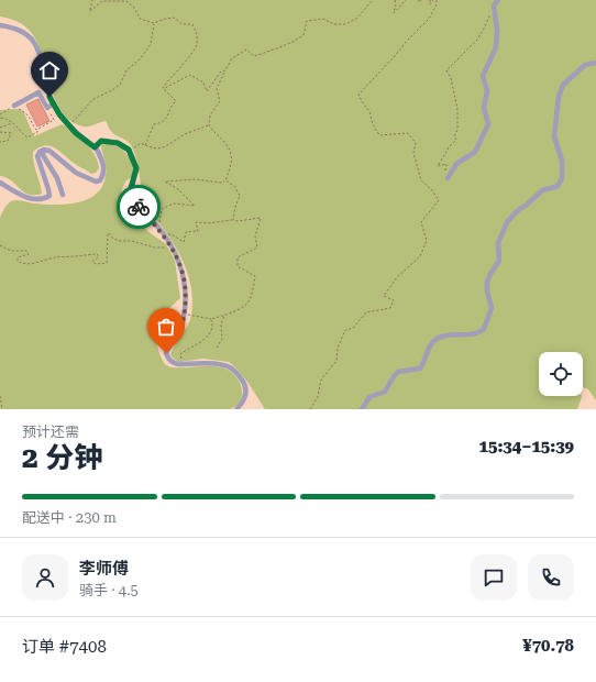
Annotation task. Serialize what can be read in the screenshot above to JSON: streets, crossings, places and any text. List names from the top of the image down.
{
  "page": {
    "heading": ["2 分钟", "预计还需", "15:34–15:39"],
    "panel": [
      "李师傅",
      "骑手 · 4.5",
      "订单 #7408",
      "¥70.78"
    ],
    "bar": "配送中 · 230 m"
  }
}
